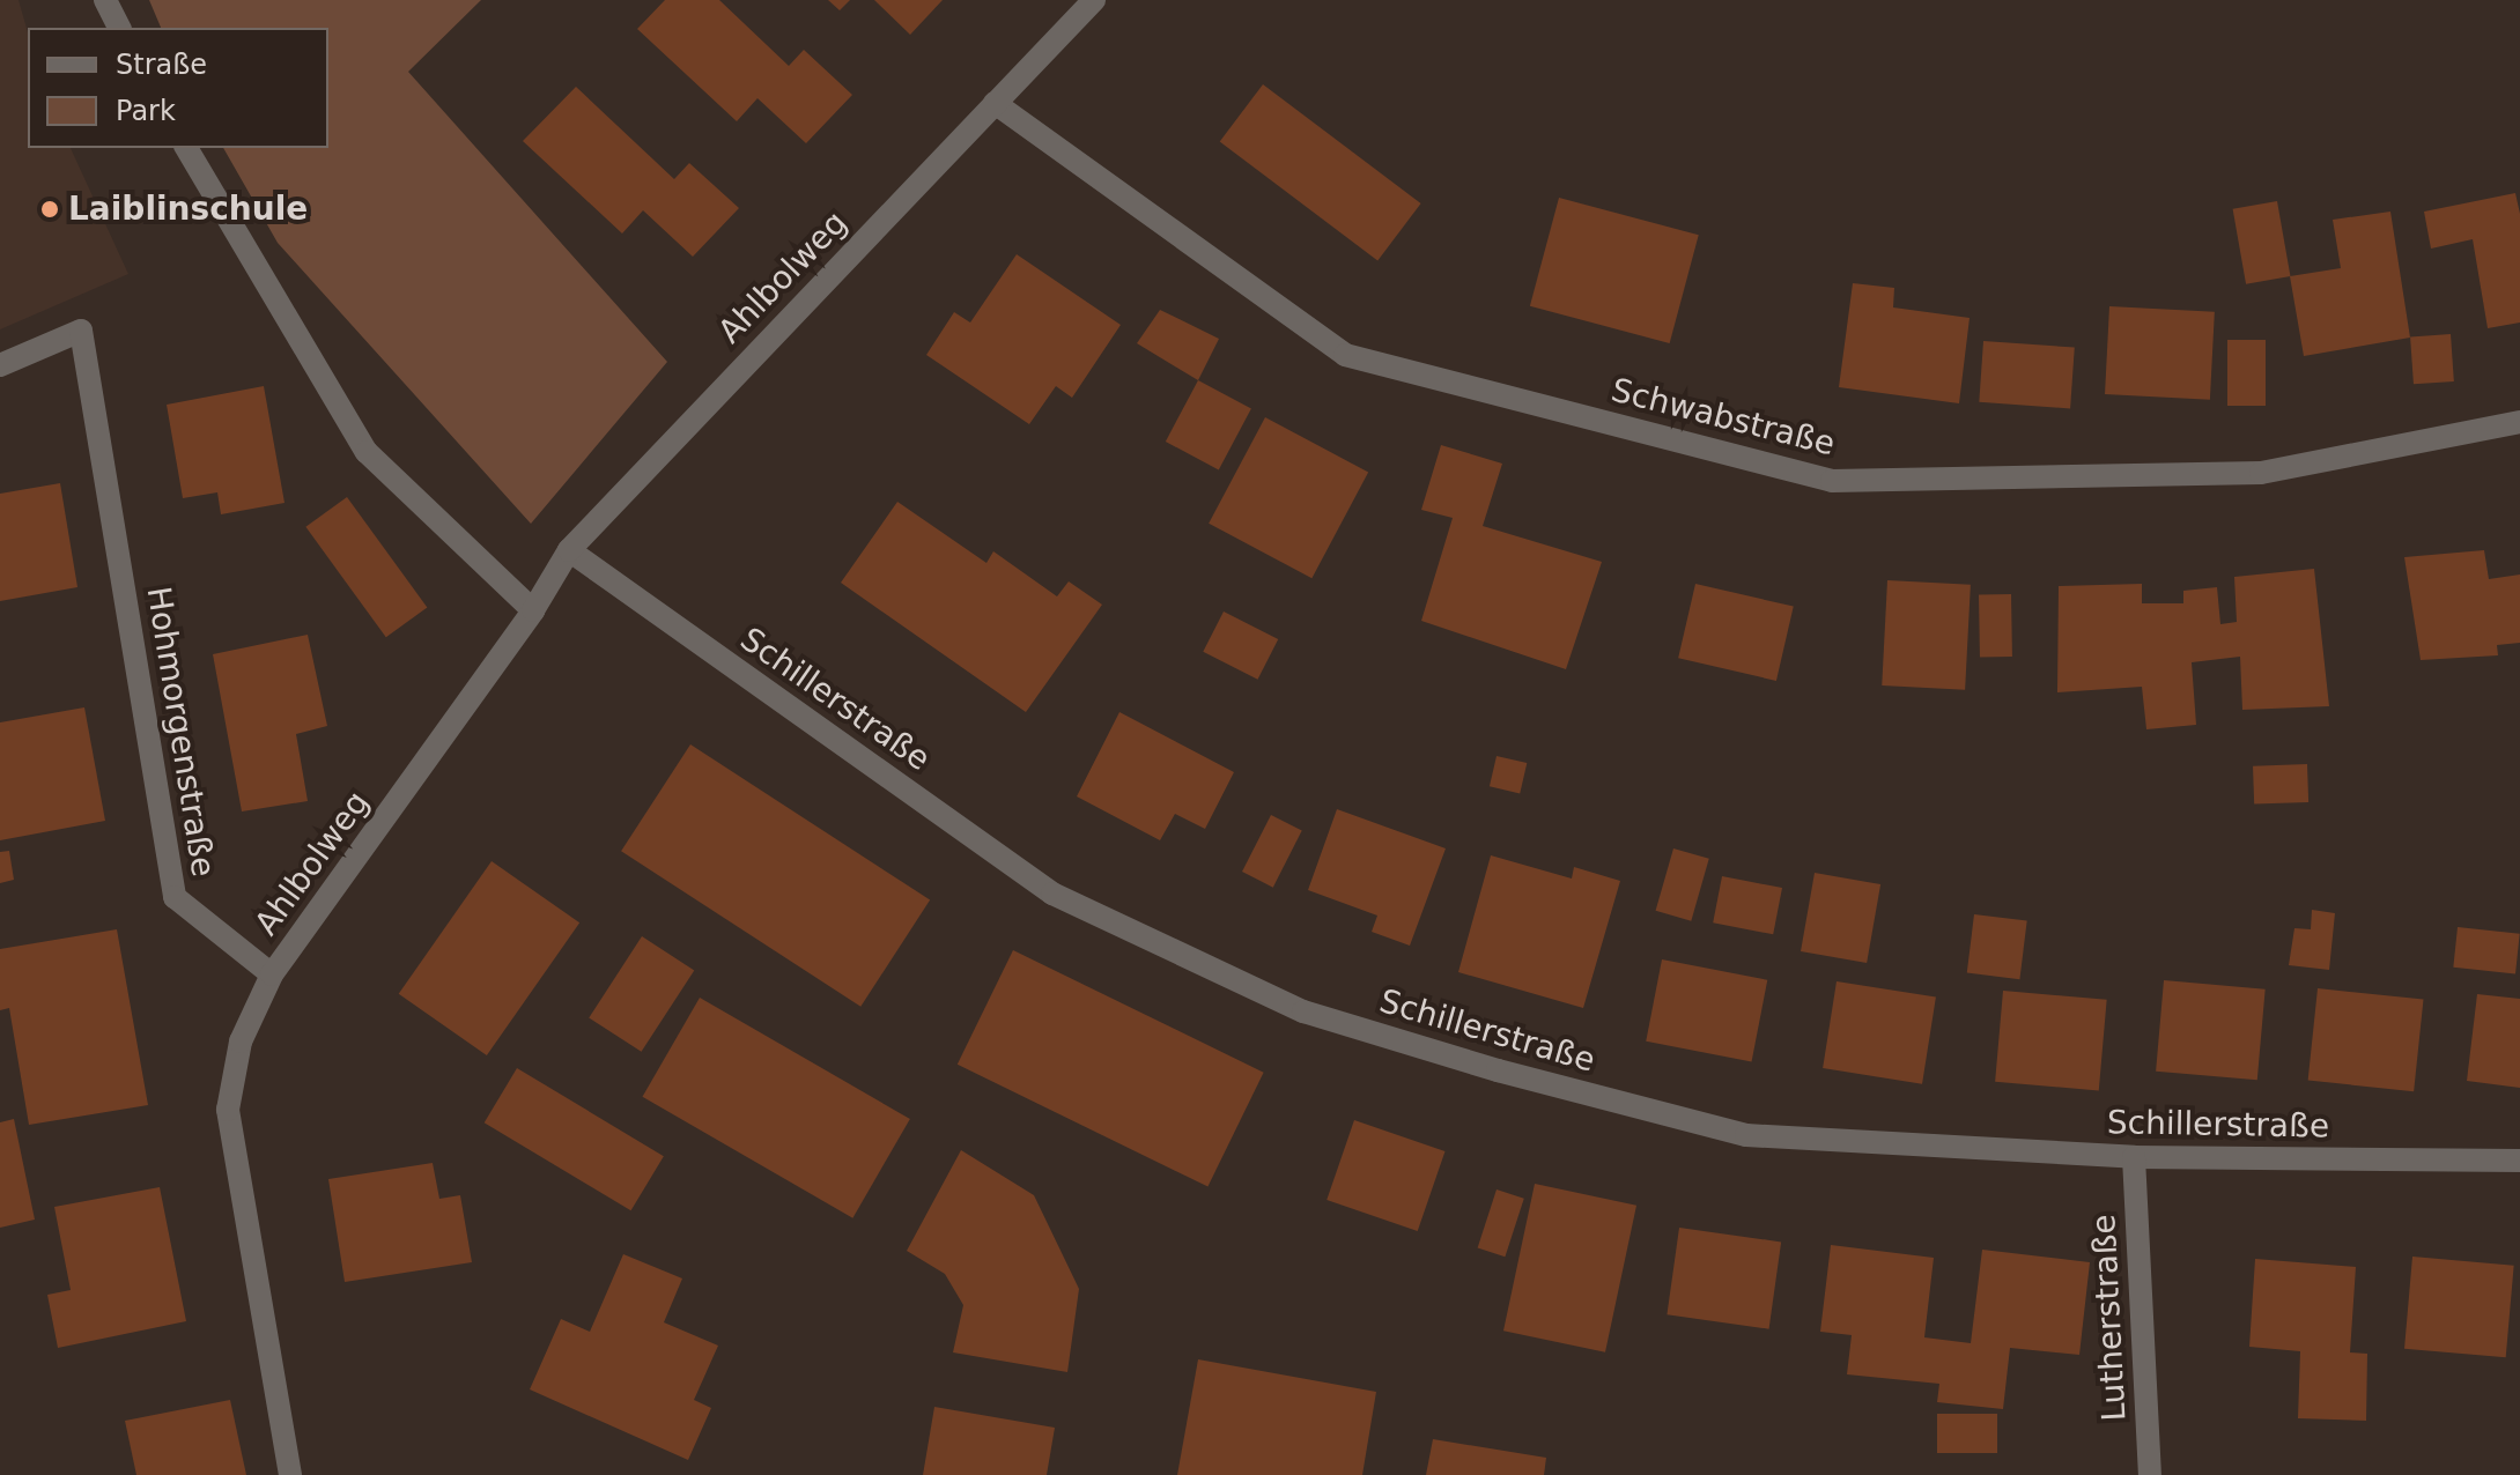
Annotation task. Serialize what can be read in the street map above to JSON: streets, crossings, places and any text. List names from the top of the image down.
{
  "streets": {
    "street": [
      "Ahlbolweg",
      "Schwabstraße",
      "Schillerstraße",
      "Hohmorgenstraße",
      "Lutherstraße"
    ]
  },
  "crossings": [
    ["Ahlbolweg", "Schwabstraße"],
    ["Ahlbolweg", "Schillerstraße"],
    ["Ahlbolweg", "Hohmorgenstraße"],
    ["Schillerstraße", "Lutherstraße"]
  ],
  "places": ["Laiblinschule"],
  "legend": ["Straße", "Park"]
}
